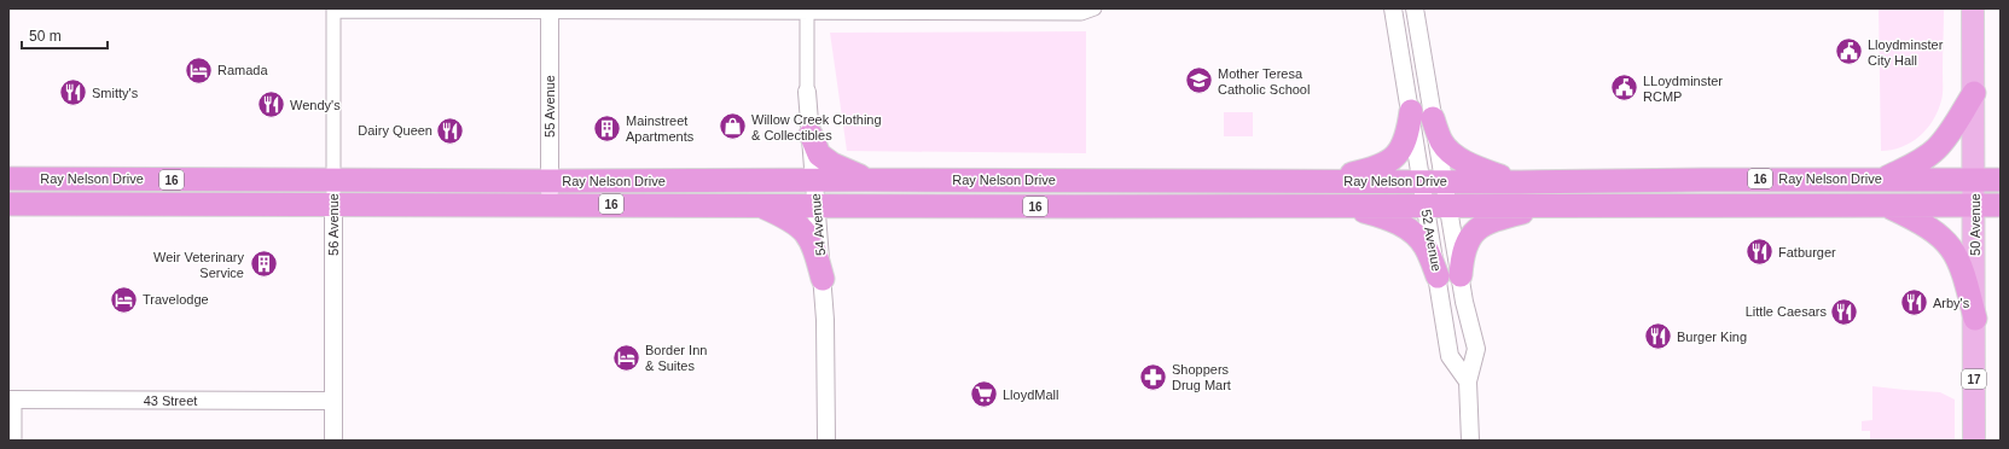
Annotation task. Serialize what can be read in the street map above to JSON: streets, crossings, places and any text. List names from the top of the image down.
{
  "streets": {
    "highway": ["Ray Nelson Drive", "16"],
    "main road": ["50 Avenue", "17"],
    "street": [
      "55 Avenue",
      "56 Avenue",
      "54 Avenue",
      "52 Avenue",
      "43 Street"
    ]
  },
  "crossings": [
    ["55 Avenue", "Ray Nelson Drive"],
    ["Ray Nelson Drive", "56 Avenue"],
    ["Ray Nelson Drive", "54 Avenue"],
    ["Ray Nelson Drive", "50 Avenue"],
    ["Ray Nelson Drive", "52 Avenue"],
    ["56 Avenue", "43 Street"]
  ],
  "places": {
    "public building": ["Lloydminster City Hall", "LLoydminster RCMP"],
    "hotel": ["Ramada", "Travelodge", "Border Inn & Suites"],
    "school or university": ["Mother Teresa Catholic School"],
    "restaurant": [
      "Smitty's",
      "Wendy's",
      "Dairy Queen",
      "Fatburger",
      "Arby's",
      "Little Caesars",
      "Burger King"
    ],
    "shop": ["Willow Creek Clothing & Collectibles"],
    "building": ["Mainstreet Apartments", "Weir Veterinary Service"],
    "pharmacy": ["Shoppers Drug Mart"],
    "supermarket": ["LloydMall"]
  },
  "scale_bar": "50 m"
}
